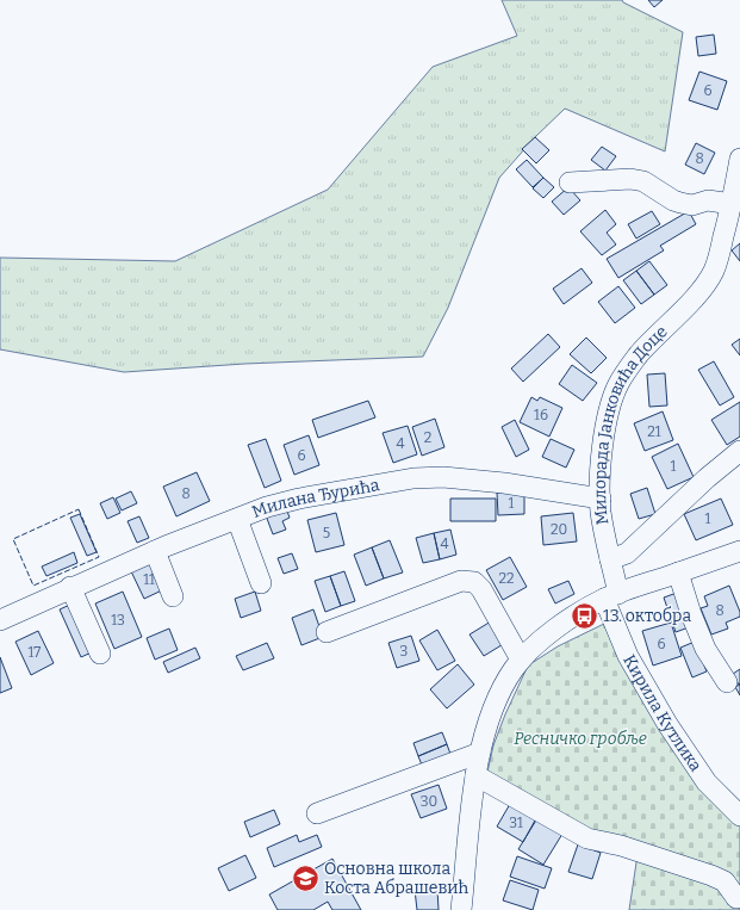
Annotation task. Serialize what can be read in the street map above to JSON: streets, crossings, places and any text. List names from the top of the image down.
{
  "streets": {
    "street": ["Милорада Јанковића Доце", "Милана Ђурића", "Кирила Кутлика"]
  },
  "crossings": [
    ["Милорада Јанковића Доце", "Милана Ђурића"],
    ["Милорада Јанковића Доце", "Кирила Кутлика"]
  ],
  "parks": ["Ресничко гробље"],
  "places": {
    "bus stop": ["13. октобра"],
    "school or university": ["Основна школа Коста Абрашевић"]
  },
  "house_numbers": [
    "6",
    "8",
    "16",
    "21",
    "2",
    "4",
    "6",
    "1",
    "8",
    "1",
    "1",
    "20",
    "5",
    "4",
    "22",
    "11",
    "8",
    "13",
    "6",
    "3",
    "17",
    "30",
    "31"
  ]
}
